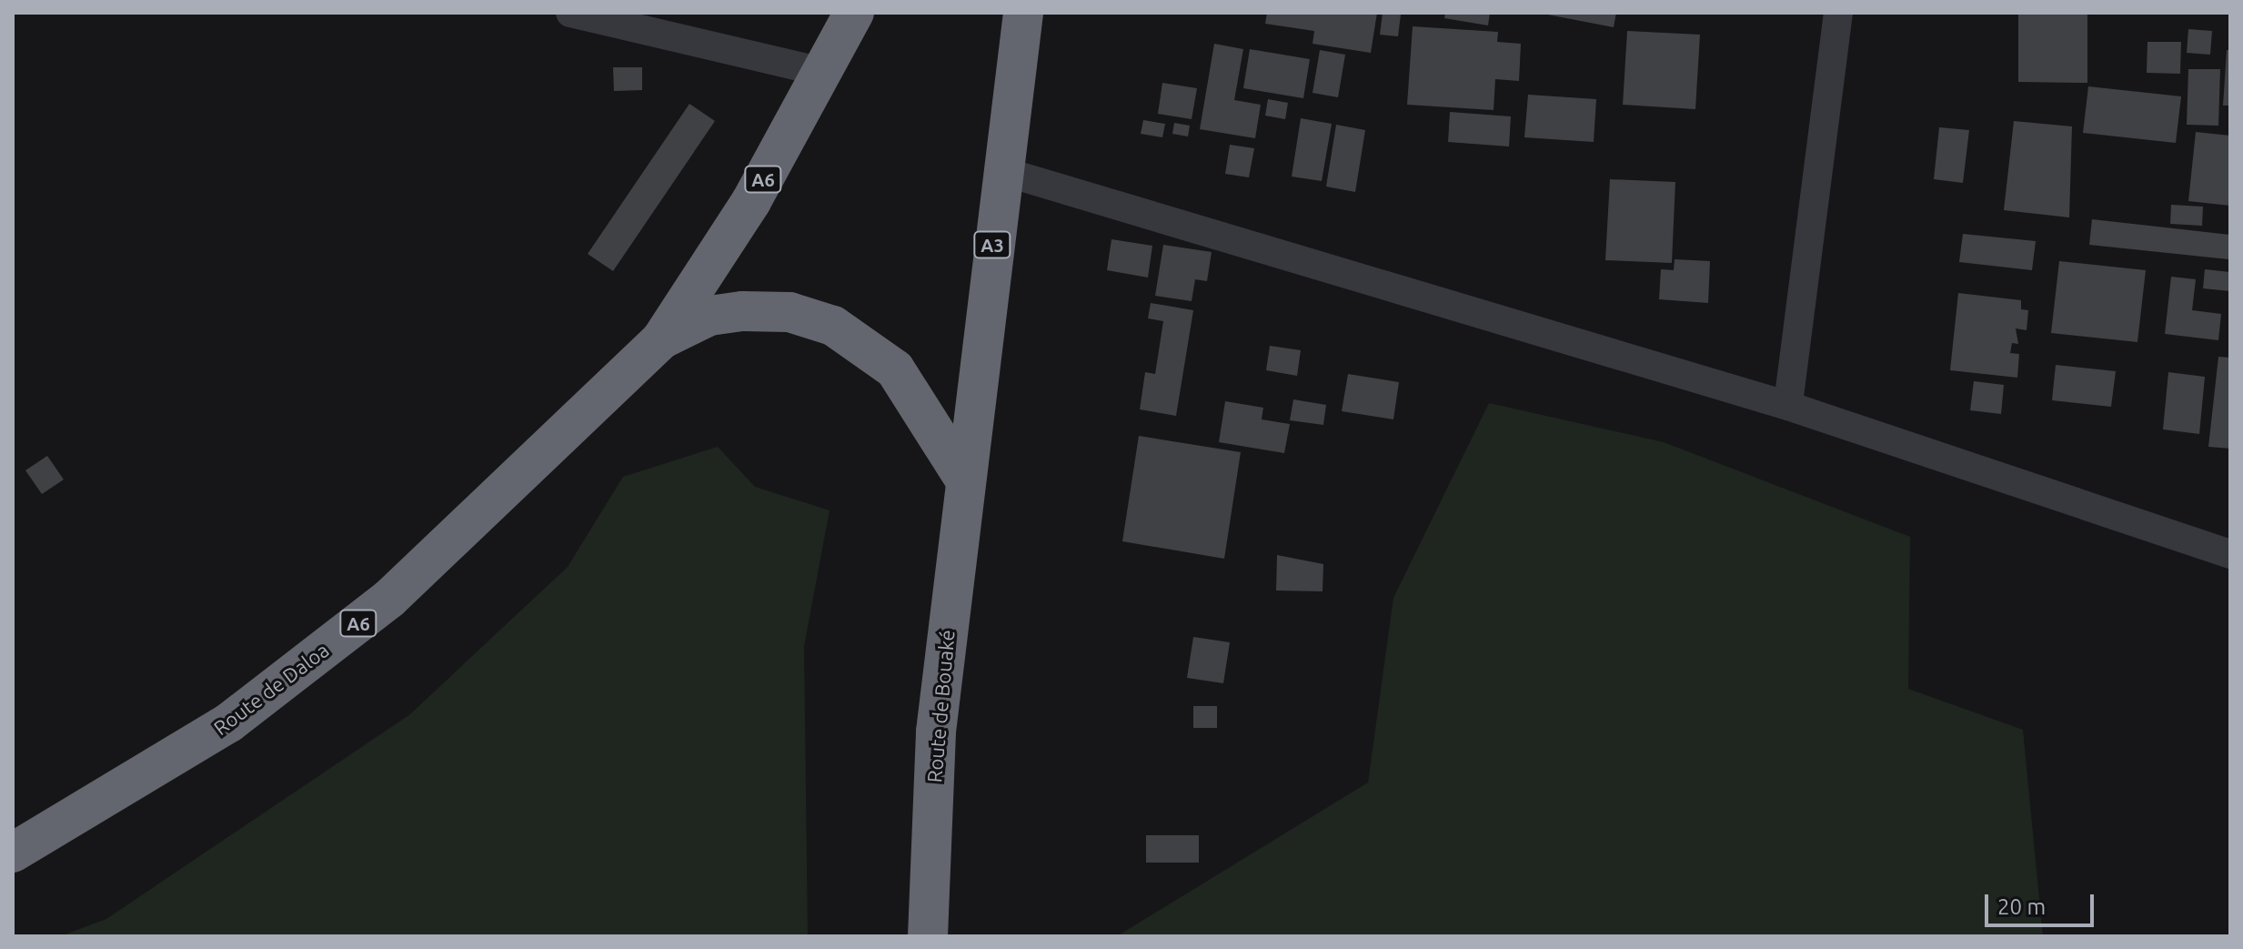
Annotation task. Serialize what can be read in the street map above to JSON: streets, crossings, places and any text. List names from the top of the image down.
{
  "streets": {
    "highway": [
      "A6",
      "A3",
      "Route de Daloa",
      "Route de Bouaké"
    ]
  },
  "crossings": [
    ["A6", "Route de Daloa"],
    ["A3", "Route de Bouaké"]
  ],
  "scale_bar": "20 m"
}
